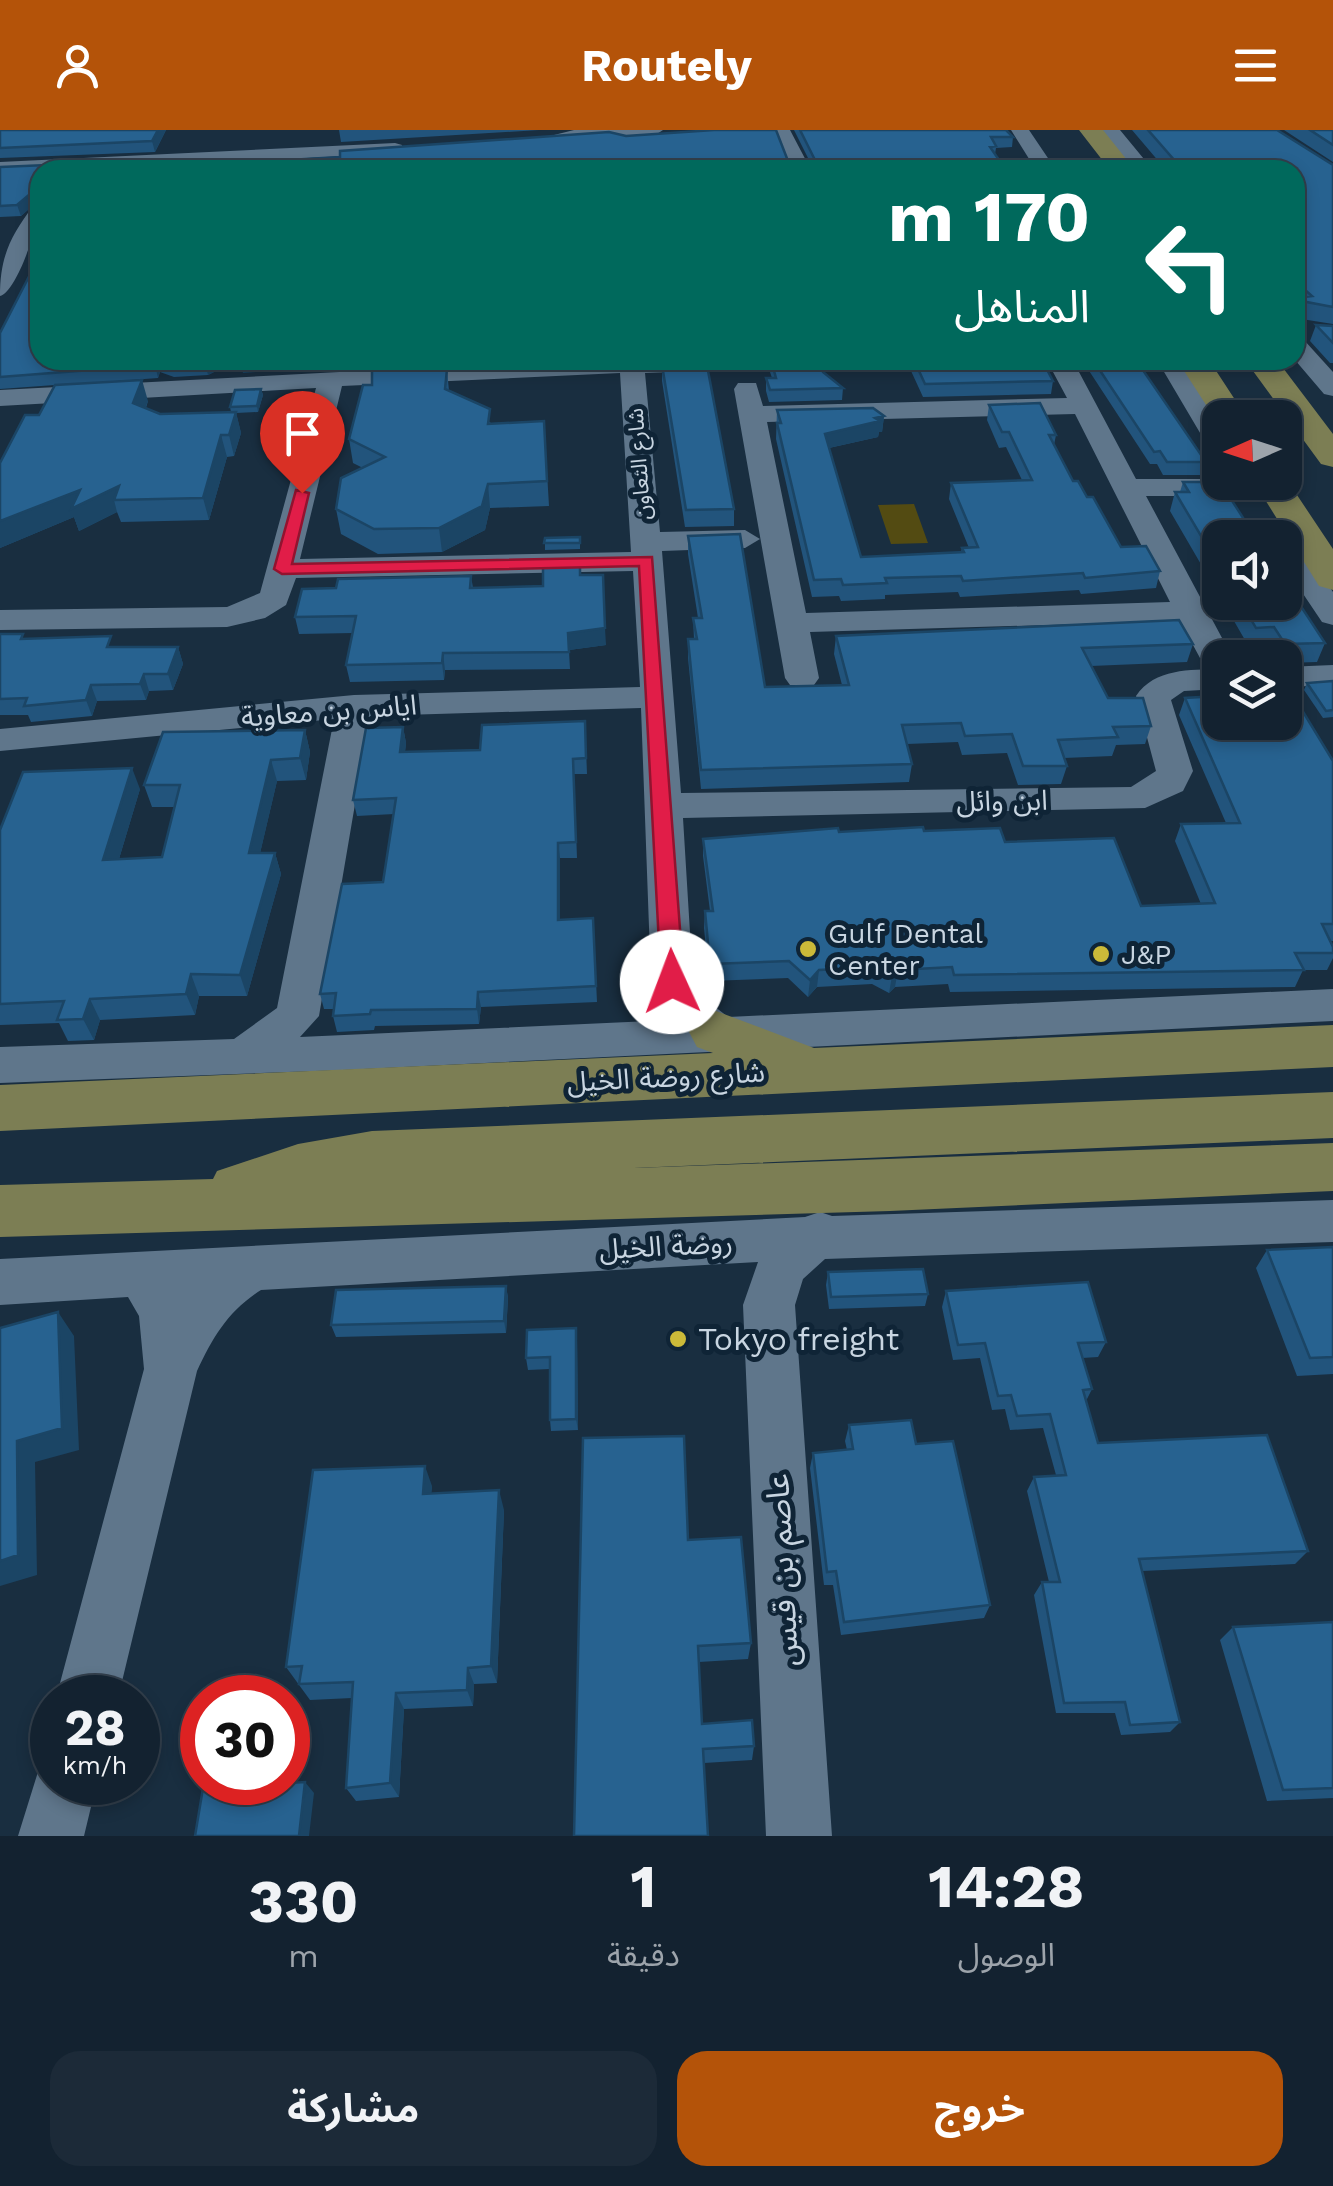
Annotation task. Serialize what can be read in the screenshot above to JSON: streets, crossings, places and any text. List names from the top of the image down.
{
  "streets": {
    "main road": ["شارع روضة الخيل"],
    "street": [
      "شارع التعاون",
      "اياس بن معاوية",
      "ابن وائل",
      "روضة الخيل",
      "عاصم بن قيس"
    ]
  },
  "crossings": [
    ["شارع التعاون", "اياس بن معاوية"],
    ["شارع التعاون", "ابن وائل"],
    ["روضة الخيل", "عاصم بن قيس"]
  ],
  "places": ["Gulf Dental Center", "J&P", "Tokyo freight"],
  "north": "left",
  "page": {
    "header": "Routely",
    "turn": ["170 m", "المناهل"],
    "speed": "28 km/h",
    "limit": "30",
    "eta": [
      "14:28",
      "الوصول",
      "1",
      "دقيقة",
      "330",
      "m"
    ],
    "buttons": ["خروج", "مشاركة"]
  }
}
